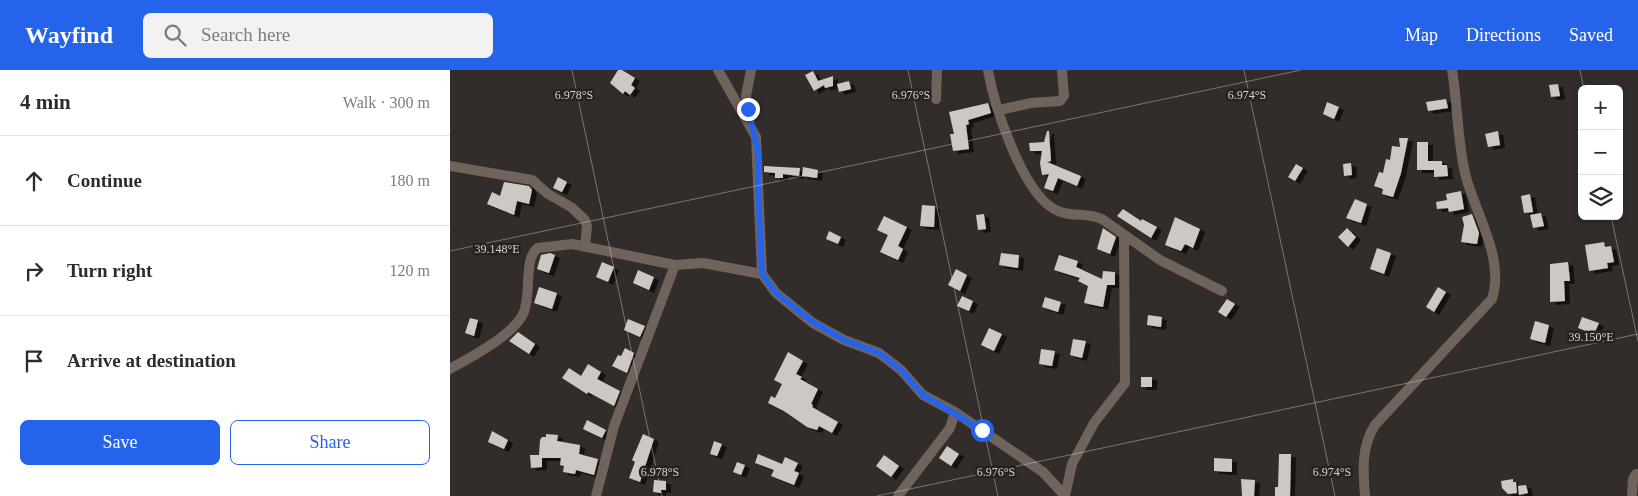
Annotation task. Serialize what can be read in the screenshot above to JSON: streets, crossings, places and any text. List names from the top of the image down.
{
  "page": {
    "header": "Wayfind",
    "search": "Search here",
    "nav": ["Map", "Directions", "Saved"],
    "heading": ["4 min", "Walk · 300 m"],
    "map_buttons": ["+", "−"],
    "list": [
      ["Continue", "180 m"],
      ["Turn right", "120 m"],
      "Arrive at destination"
    ],
    "buttons": ["Save", "Share"]
  },
  "coordinates": [
    "6.978°S",
    "6.976°S",
    "6.974°S",
    "39.148°E",
    "39.150°E"
  ]
}
